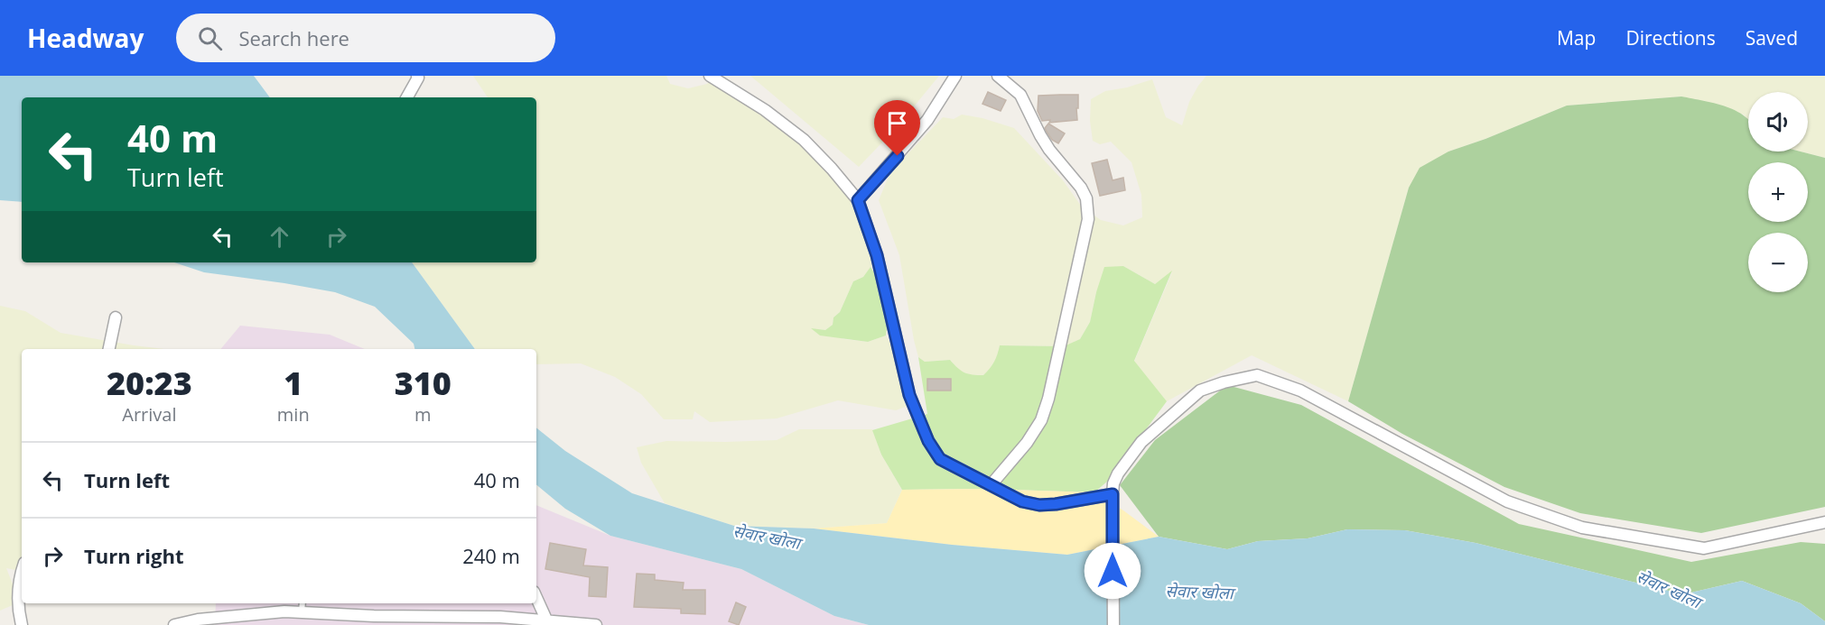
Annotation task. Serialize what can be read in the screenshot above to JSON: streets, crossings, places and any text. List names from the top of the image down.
{
  "water": ["सेवार खोला"],
  "page": {
    "header": "Headway",
    "search": "Search here",
    "nav": ["Map", "Directions", "Saved"],
    "map_buttons": ["+", "−"],
    "turn": ["40 m", "Turn left"],
    "eta": [
      "20:23",
      "Arrival",
      "1",
      "min",
      "310",
      "m"
    ],
    "list": [
      {
        "name": "Turn left",
        "value": "40 m"
      },
      {
        "name": "Turn right",
        "value": "240 m"
      }
    ]
  }
}
